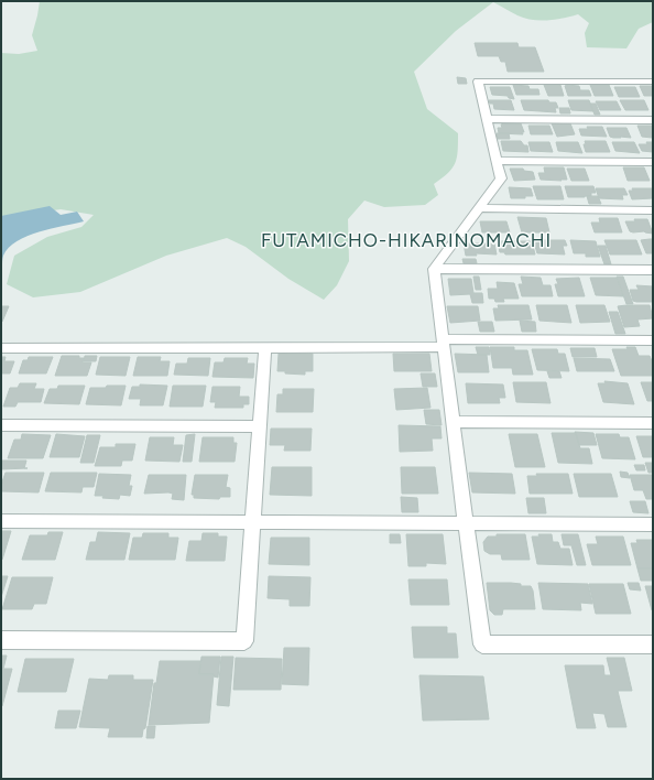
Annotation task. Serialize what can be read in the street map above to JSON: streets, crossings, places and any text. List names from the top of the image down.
{
  "districts": ["FUTAMICHO-HIKARINOMACHI"]
}
